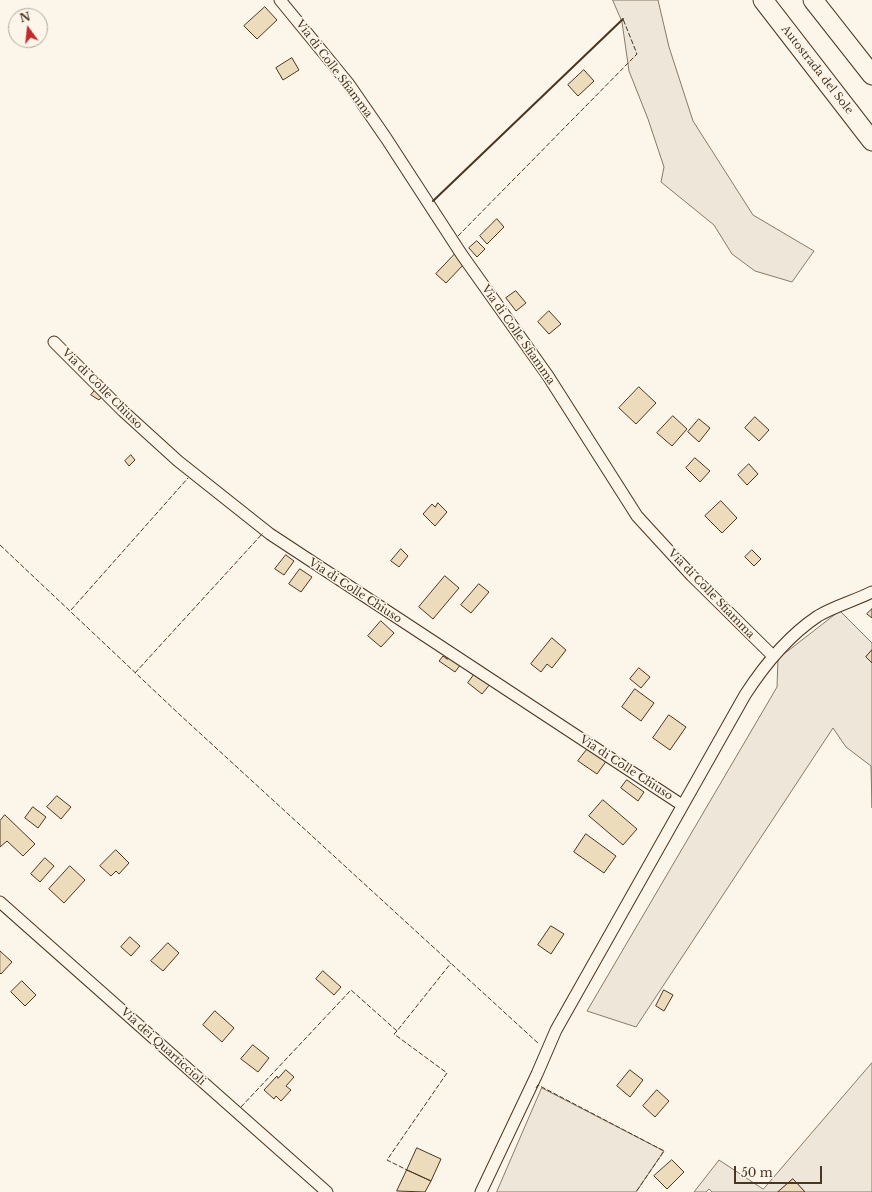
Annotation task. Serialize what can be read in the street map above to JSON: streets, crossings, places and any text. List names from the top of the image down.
{
  "streets": {
    "highway": ["Autostrada del Sole"],
    "street": ["Via di Colle Sfiamma", "Via di Colle Chiuso", "Via dei Quarticcioli"]
  },
  "scale_bar": "50 m",
  "north": "top"
}
